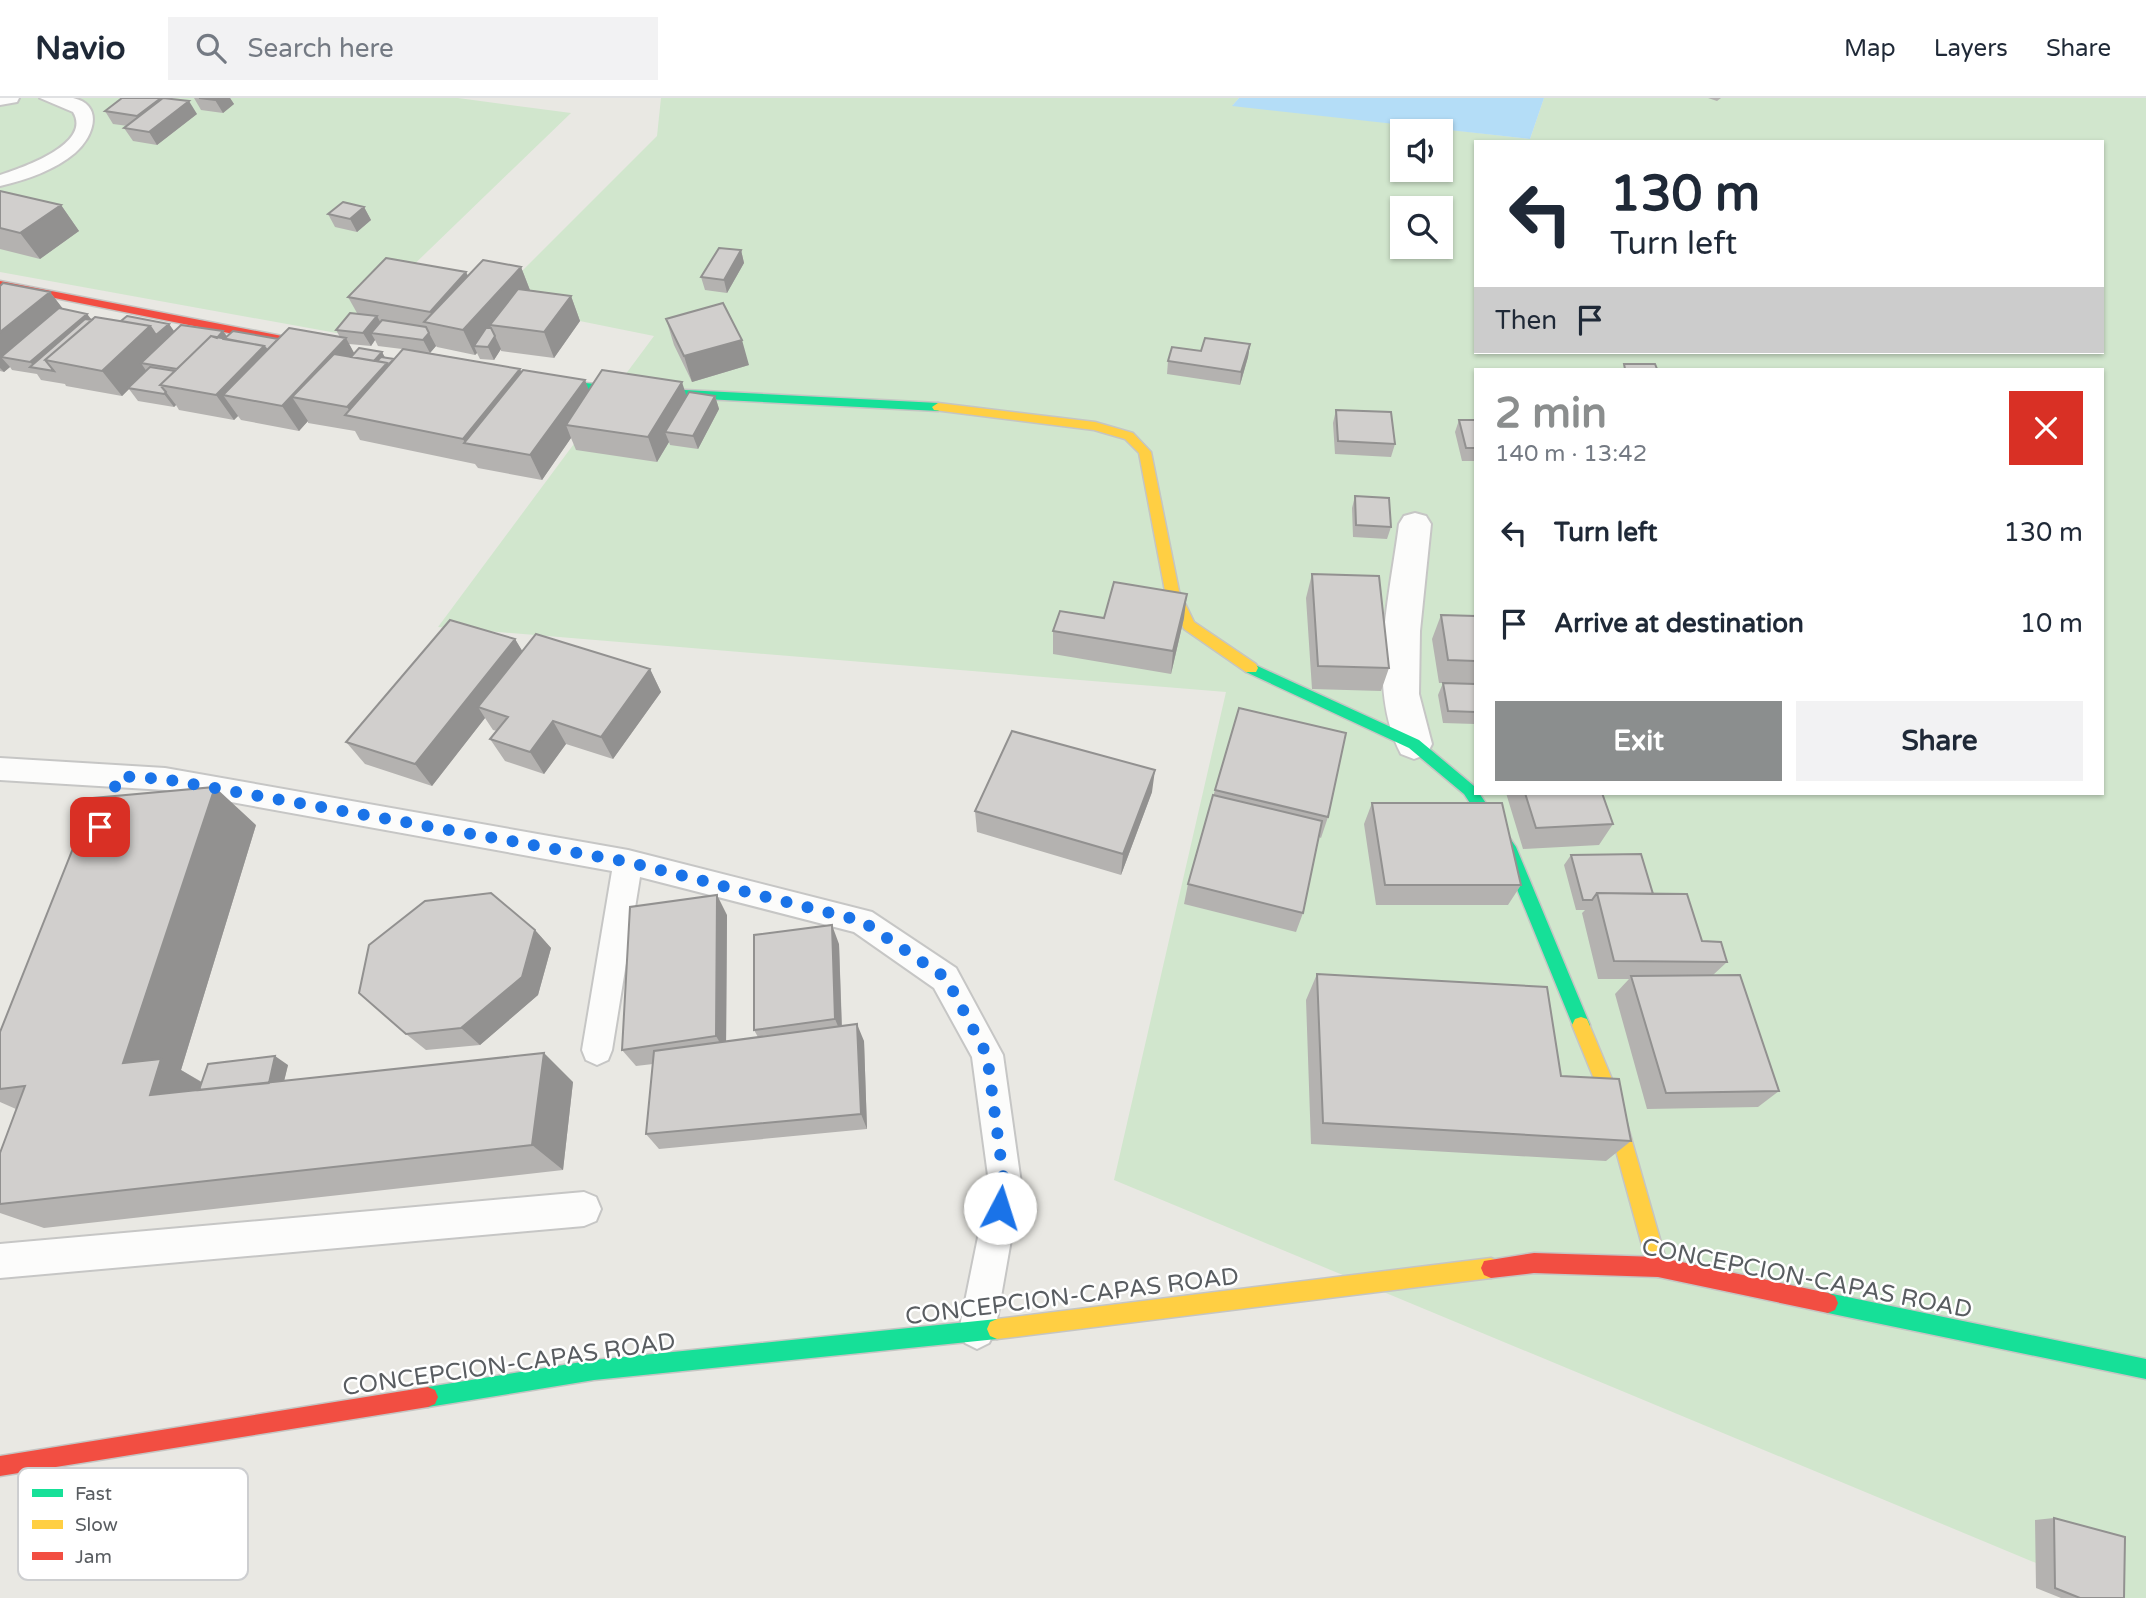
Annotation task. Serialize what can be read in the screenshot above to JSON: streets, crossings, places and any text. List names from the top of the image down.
{
  "streets": {
    "street": ["CONCEPCION-CAPAS ROAD"]
  },
  "legend": ["Fast", "Slow", "Jam"],
  "page": {
    "header": "Navio",
    "search": "Search here",
    "nav": ["Map", "Layers", "Share"],
    "turn": ["130 m", "Turn left"],
    "then": "Then",
    "heading": ["2 min", "140 m · 13:42"],
    "list": [
      {
        "name": "Turn left",
        "value": "130 m"
      },
      {
        "name": "Arrive at destination",
        "value": "10 m"
      }
    ],
    "buttons": ["Exit", "Share"]
  }
}
